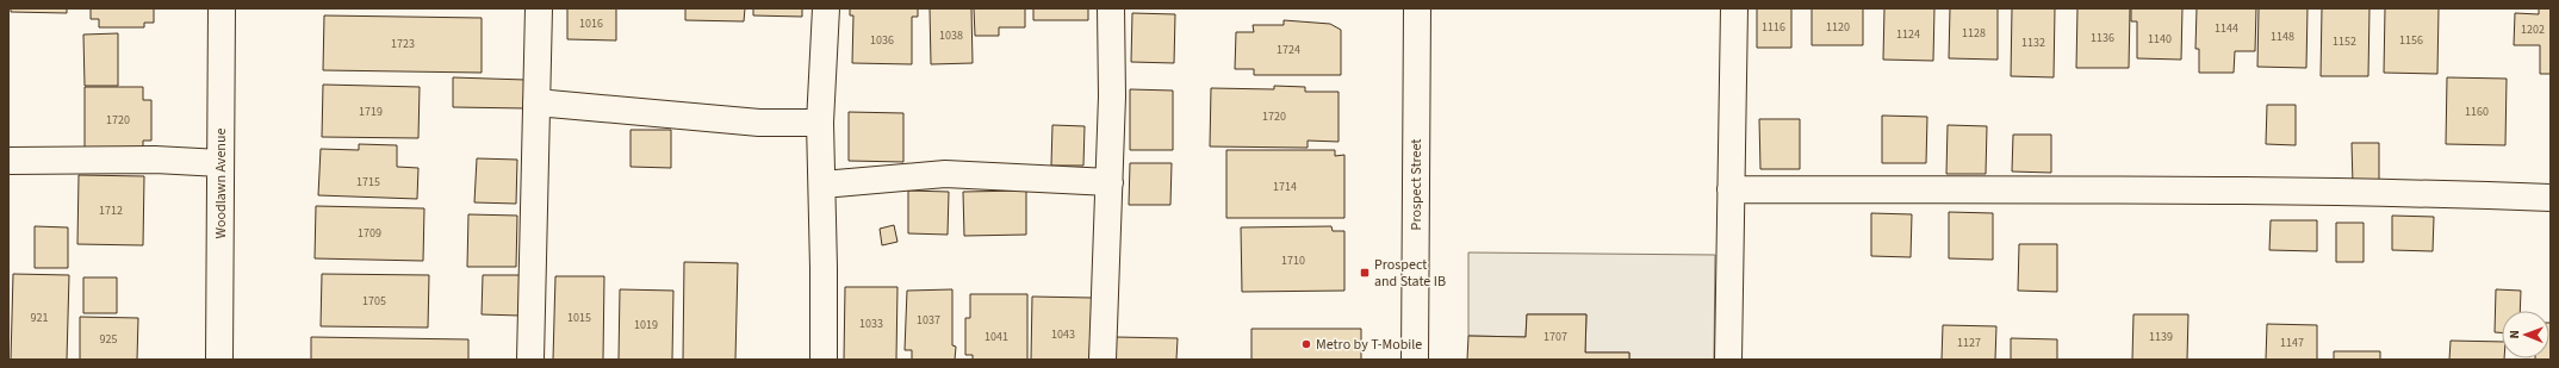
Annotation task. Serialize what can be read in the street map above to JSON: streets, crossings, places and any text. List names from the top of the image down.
{
  "streets": {
    "street": ["Woodlawn Avenue", "Prospect Street"]
  },
  "places": {
    "transit": ["Prospect and State IB"],
    "other": ["Metro by T-Mobile"]
  },
  "house_numbers": [
    "1016",
    "1116",
    "1120",
    "1144",
    "1202",
    "1128",
    "1124",
    "1038",
    "1148",
    "1136",
    "1140",
    "1036",
    "1156",
    "1152",
    "1132",
    "1723",
    "1724",
    "1719",
    "1160",
    "1720",
    "1720",
    "1715",
    "1714",
    "1712",
    "1709",
    "1710",
    "1705",
    "921",
    "1015",
    "1037",
    "1033",
    "1019",
    "1043",
    "1041",
    "1707",
    "1139",
    "925",
    "1127",
    "1147"
  ],
  "north": "left"
}
